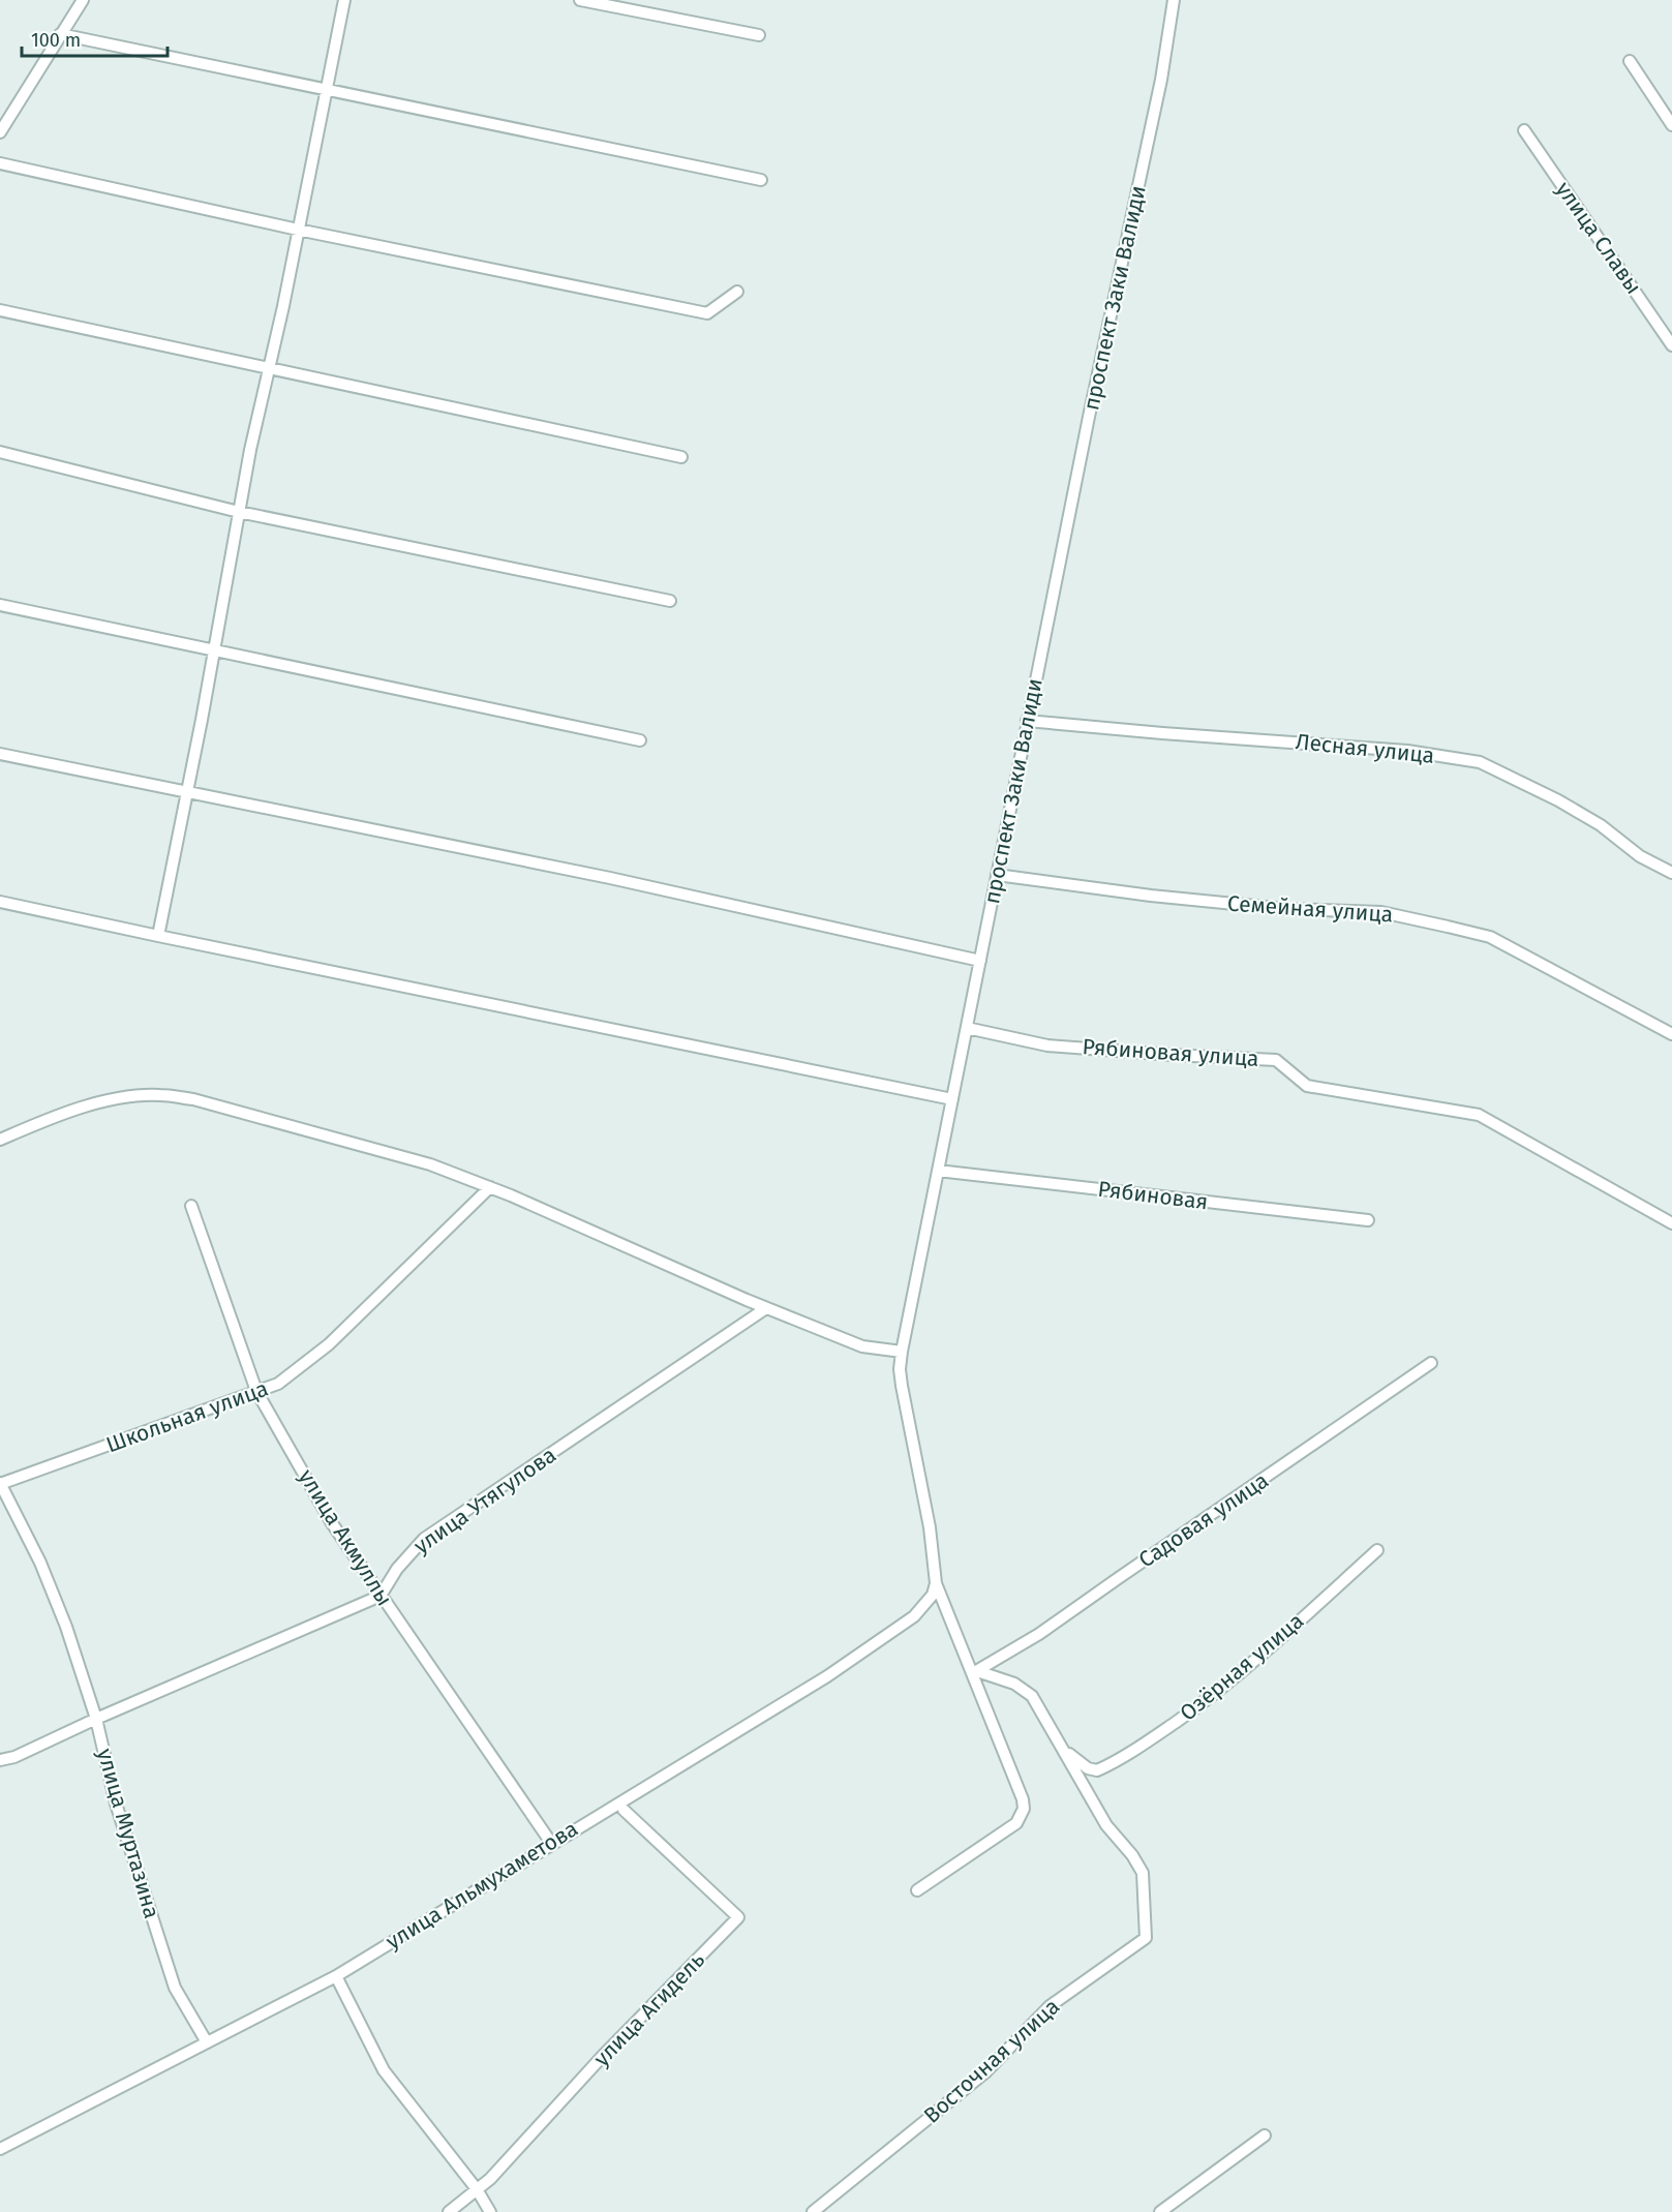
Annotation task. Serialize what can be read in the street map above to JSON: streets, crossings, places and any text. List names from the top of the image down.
{
  "streets": {
    "street": [
      "улица Славы",
      "проспект Заки Валиди",
      "Лесная улица",
      "Семейная улица",
      "Рябиновая улица",
      "Рябиновая",
      "Школьная улица",
      "улица Утягулова",
      "Садовая улица",
      "улица Акмуллы",
      "Озёрная улица",
      "улица Муртазина",
      "улица Альмухаметова",
      "улица Агидель",
      "Восточная улица"
    ]
  },
  "crossings": [
    ["проспект Заки Валиди", "Лесная улица"],
    ["проспект Заки Валиди", "Семейная улица"],
    ["проспект Заки Валиди", "Рябиновая улица"],
    ["проспект Заки Валиди", "Рябиновая"],
    ["проспект Заки Валиди", "Садовая улица"],
    ["проспект Заки Валиди", "улица Альмухаметова"],
    ["Школьная улица", "улица Акмуллы"],
    ["Школьная улица", "улица Муртазина"],
    ["улица Утягулова", "улица Акмуллы"],
    ["улица Акмуллы", "улица Альмухаметова"],
    ["Озёрная улица", "Восточная улица"],
    ["улица Муртазина", "улица Альмухаметова"]
  ],
  "scale_bar": "100 m"
}
